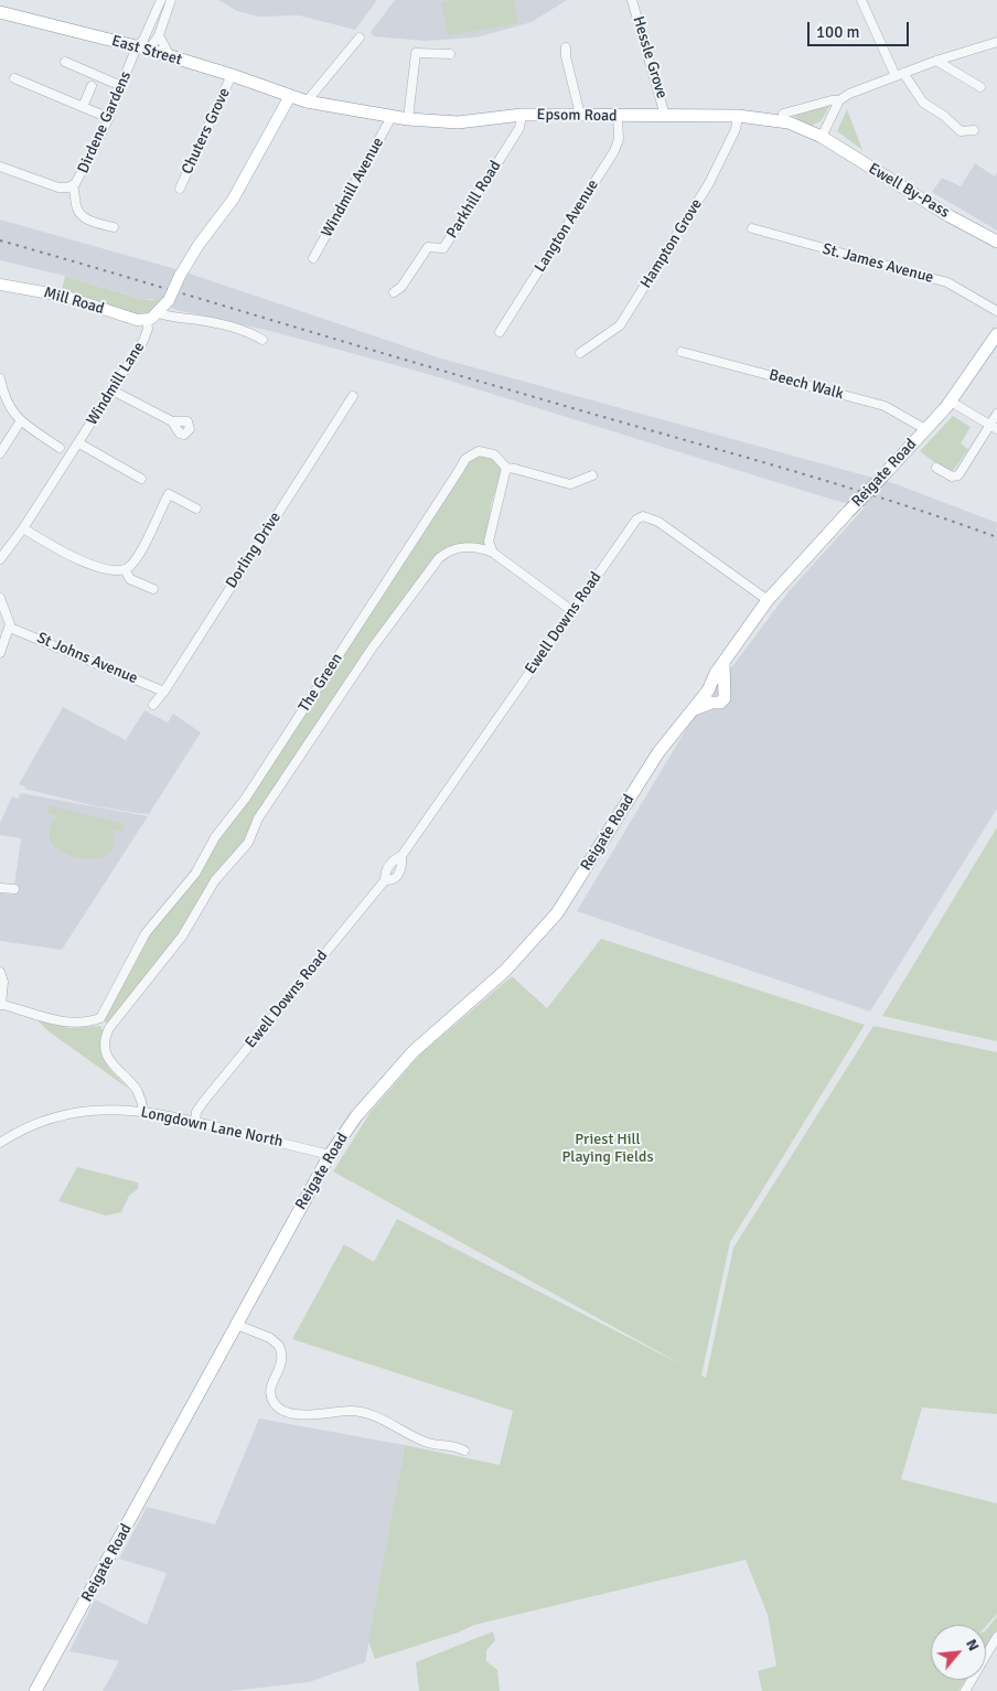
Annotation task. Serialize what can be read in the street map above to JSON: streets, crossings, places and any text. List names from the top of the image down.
{
  "streets": {
    "highway": [
      "East Street",
      "Epsom Road",
      "Ewell By-Pass",
      "Reigate Road"
    ],
    "main road": ["Mill Road"],
    "street": [
      "Hessle Grove",
      "Dirdene Gardens",
      "Chuters Grove",
      "Windmill Avenue",
      "Parkhill Road",
      "Langton Avenue",
      "Hampton Grove",
      "St. James Avenue",
      "Windmill Lane",
      "Beech Walk",
      "Dorling Drive",
      "Ewell Downs Road",
      "St Johns Avenue",
      "The Green",
      "Longdown Lane North"
    ]
  },
  "crossings": [
    ["East Street", "Epsom Road"],
    ["East Street", "Dirdene Gardens"],
    ["East Street", "Chuters Grove"],
    ["Hessle Grove", "Epsom Road"],
    ["Epsom Road", "Windmill Avenue"],
    ["Epsom Road", "Ewell By-Pass"],
    ["Epsom Road", "Parkhill Road"],
    ["Epsom Road", "Langton Avenue"],
    ["Epsom Road", "Hampton Grove"],
    ["Mill Road", "Windmill Lane"],
    ["Beech Walk", "Reigate Road"],
    ["Reigate Road", "Ewell Downs Road"],
    ["Reigate Road", "Longdown Lane North"],
    ["Dorling Drive", "St Johns Avenue"],
    ["Ewell Downs Road", "The Green"],
    ["Ewell Downs Road", "Longdown Lane North"]
  ],
  "parks": ["Priest Hill Playing Fields"],
  "scale_bar": "100 m",
  "north": "top right"
}
